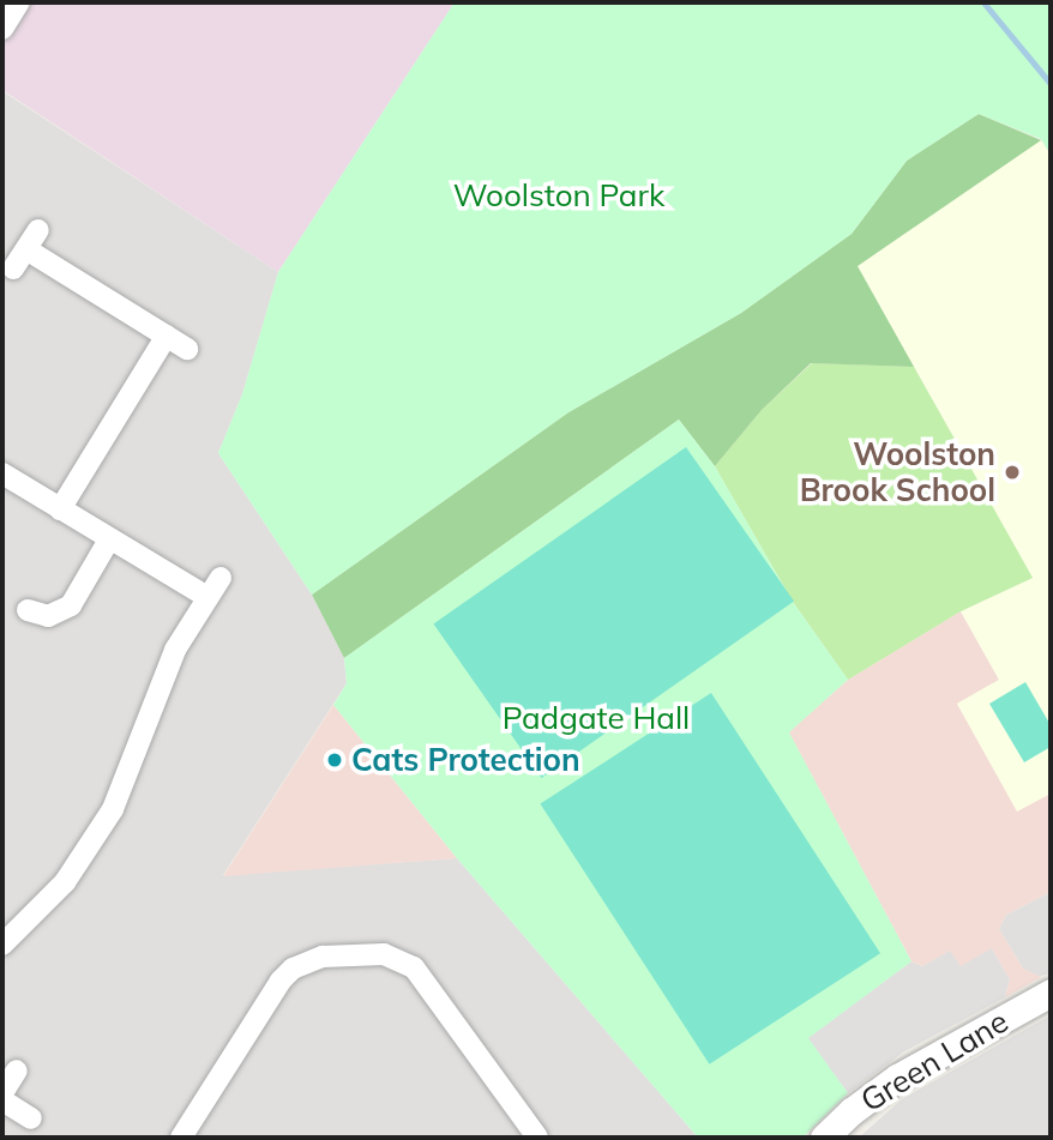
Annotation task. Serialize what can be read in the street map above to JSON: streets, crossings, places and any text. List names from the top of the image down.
{
  "streets": {
    "street": ["Green Lane"]
  },
  "parks": ["Woolston Park", "Padgate Hall"],
  "places": ["Woolston Brook School", "Cats Protection"]
}
